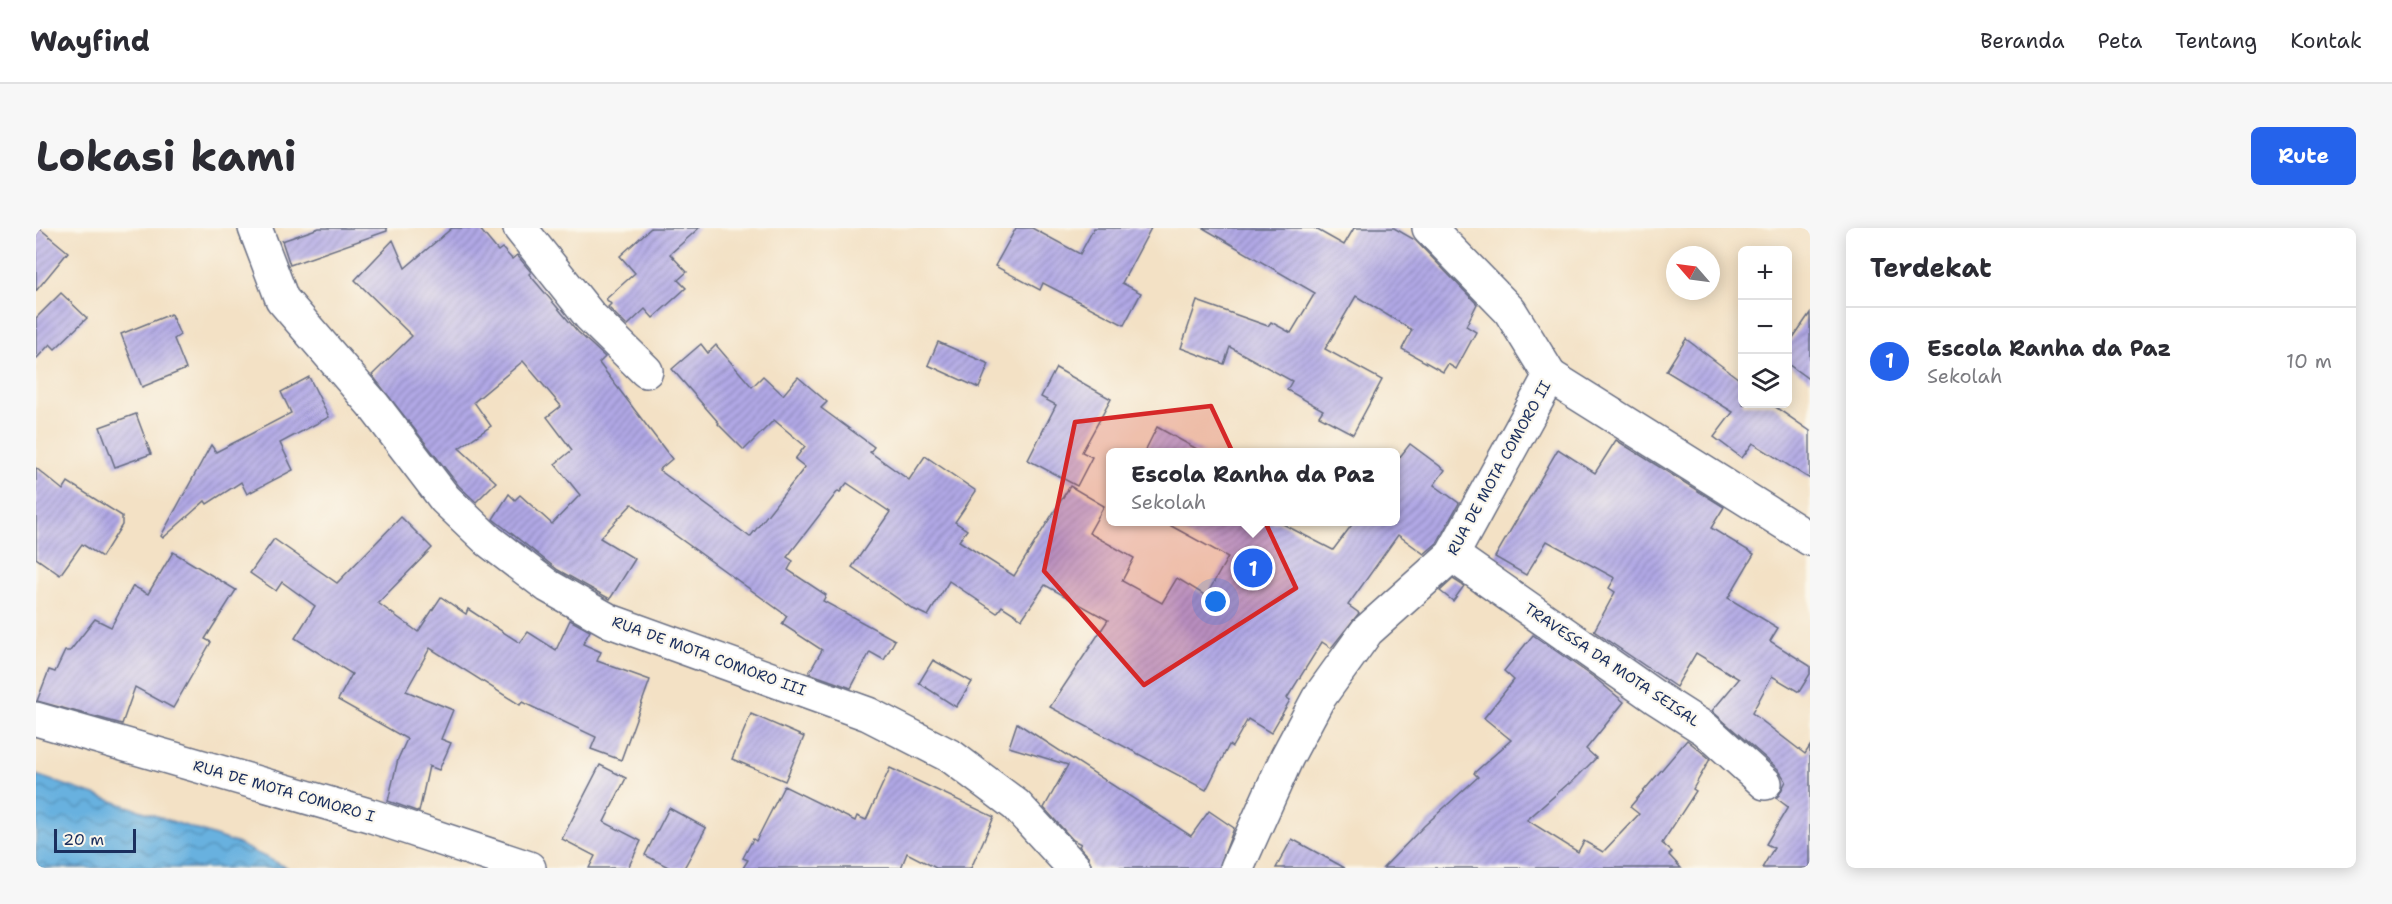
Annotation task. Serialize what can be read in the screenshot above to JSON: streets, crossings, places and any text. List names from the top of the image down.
{
  "streets": {
    "street": [
      "RUA DE MOTA COMORO II",
      "RUA DE MOTA COMORO III",
      "TRAVESSA DA MOTA SEISAL",
      "RUA DE MOTA COMORO I"
    ]
  },
  "crossings": [
    ["RUA DE MOTA COMORO II", "TRAVESSA DA MOTA SEISAL"]
  ],
  "scale_bar": "20 m",
  "north": "top left",
  "page": {
    "header": "Wayfind",
    "nav": [
      "Beranda",
      "Peta",
      "Tentang",
      "Kontak"
    ],
    "buttons": "Rute",
    "title": "Lokasi kami",
    "heading": "Terdekat",
    "map_buttons": ["+", "−"],
    "list": [
      {
        "mark": "1",
        "name": "Escola Ranha da Paz",
        "note": "Sekolah",
        "value": "10 m"
      }
    ],
    "popup": ["Escola Ranha da Paz", "Sekolah"],
    "pins": "1",
    "scale": "20 m"
  }
}
